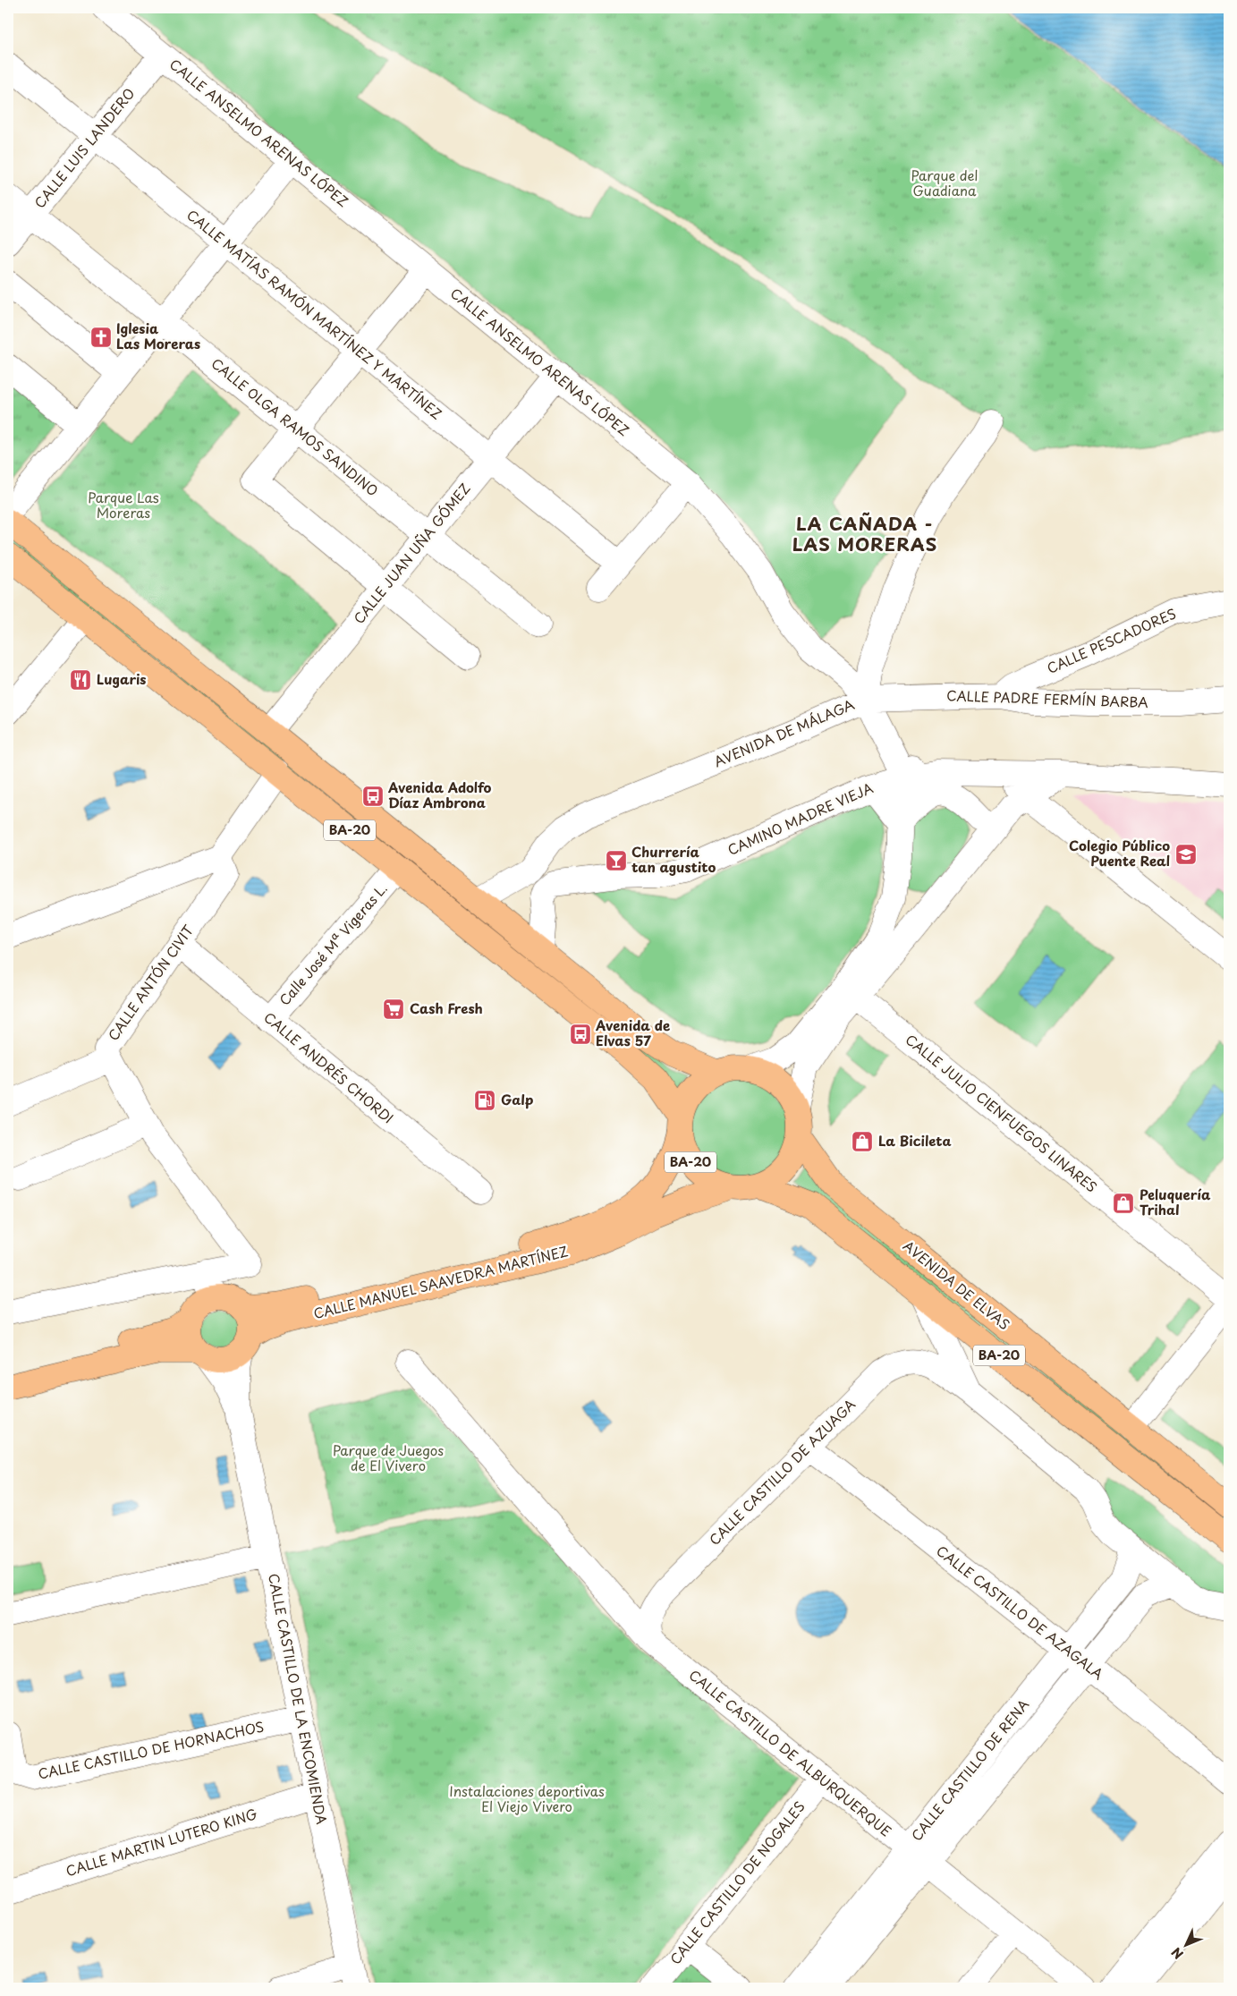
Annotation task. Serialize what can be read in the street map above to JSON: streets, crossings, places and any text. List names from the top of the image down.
{
  "streets": {
    "main road": ["BA-20", "CALLE MANUEL SAAVEDRA MARTÍNEZ", "AVENIDA DE ELVAS"],
    "street": [
      "CALLE ANSELMO ARENAS LÓPEZ",
      "CALLE LUIS LANDERO",
      "CALLE MATÍAS RAMÓN MARTÍNEZ Y MARTÍNEZ",
      "CALLE OLGA RAMOS SANDINO",
      "CALLE JUAN UÑA GÓMEZ",
      "CALLE PESCADORES",
      "CALLE PADRE FERMÍN BARBA",
      "AVENIDA DE MÁLAGA",
      "CAMINO MADRE VIEJA",
      "Calle José Mª Vigeras L.",
      "CALLE ANTÓN CIVIT",
      "CALLE ANDRÉS CHORDI",
      "CALLE JULIO CIENFUEGOS LINARES",
      "CALLE CASTILLO DE AZUAGA",
      "CALLE CASTILLO DE AZAGALA",
      "CALLE CASTILLO DE LA ENCOMIENDA",
      "CALLE CASTILLO DE HORNACHOS",
      "CALLE CASTILLO DE ALBURQUERQUE",
      "CALLE CASTILLO DE RENA",
      "CALLE MARTIN LUTERO KING",
      "CALLE CASTILLO DE NOGALES"
    ]
  },
  "crossings": [
    ["CALLE ANSELMO ARENAS LÓPEZ", "CALLE LUIS LANDERO"],
    ["CALLE ANSELMO ARENAS LÓPEZ", "CALLE JUAN UÑA GÓMEZ"],
    ["CALLE ANSELMO ARENAS LÓPEZ", "CALLE PADRE FERMÍN BARBA"],
    ["CALLE ANSELMO ARENAS LÓPEZ", "AVENIDA DE MÁLAGA"],
    ["CALLE ANSELMO ARENAS LÓPEZ", "CAMINO MADRE VIEJA"],
    ["CALLE LUIS LANDERO", "CALLE MATÍAS RAMÓN MARTÍNEZ Y MARTÍNEZ"],
    ["CALLE LUIS LANDERO", "CALLE OLGA RAMOS SANDINO"],
    ["CALLE MATÍAS RAMÓN MARTÍNEZ Y MARTÍNEZ", "CALLE JUAN UÑA GÓMEZ"],
    ["CALLE OLGA RAMOS SANDINO", "CALLE JUAN UÑA GÓMEZ"],
    ["CALLE JUAN UÑA GÓMEZ", "BA-20"],
    ["CALLE PESCADORES", "CALLE PADRE FERMÍN BARBA"],
    ["CALLE PADRE FERMÍN BARBA", "AVENIDA DE MÁLAGA"],
    ["AVENIDA DE MÁLAGA", "BA-20"],
    ["BA-20", "Calle José Mª Vigeras L."],
    ["BA-20", "CALLE MANUEL SAAVEDRA MARTÍNEZ"],
    ["BA-20", "AVENIDA DE ELVAS"],
    ["Calle José Mª Vigeras L.", "CALLE ANDRÉS CHORDI"],
    ["CALLE ANTÓN CIVIT", "CALLE ANDRÉS CHORDI"],
    ["CALLE MANUEL SAAVEDRA MARTÍNEZ", "AVENIDA DE ELVAS"],
    ["CALLE MANUEL SAAVEDRA MARTÍNEZ", "CALLE CASTILLO DE LA ENCOMIENDA"],
    ["AVENIDA DE ELVAS", "CALLE CASTILLO DE AZUAGA"],
    ["AVENIDA DE ELVAS", "CALLE CASTILLO DE RENA"],
    ["CALLE CASTILLO DE AZUAGA", "CALLE CASTILLO DE AZAGALA"],
    ["CALLE CASTILLO DE AZUAGA", "CALLE CASTILLO DE ALBURQUERQUE"],
    ["CALLE CASTILLO DE AZAGALA", "CALLE CASTILLO DE RENA"],
    ["CALLE CASTILLO DE LA ENCOMIENDA", "CALLE CASTILLO DE HORNACHOS"],
    ["CALLE CASTILLO DE LA ENCOMIENDA", "CALLE MARTIN LUTERO KING"],
    ["CALLE CASTILLO DE ALBURQUERQUE", "CALLE CASTILLO DE RENA"],
    ["CALLE CASTILLO DE ALBURQUERQUE", "CALLE CASTILLO DE NOGALES"]
  ],
  "districts": ["LA CAÑADA - LAS MORERAS"],
  "parks": [
    "Parque del Guadiana",
    "Parque Las Moreras",
    "Parque de Juegos de El Vivero",
    "Instalaciones deportivas El Viejo Vivero"
  ],
  "places": {
    "church": ["Iglesia Las Moreras"],
    "restaurant": ["Lugaris"],
    "bus stop": ["Avenida Adolfo Díaz Ambrona", "Avenida de Elvas 57"],
    "school or university": ["Colegio Público Puente Real"],
    "bar": ["Churrería tan agustito"],
    "supermarket": ["Cash Fresh"],
    "fuel station": ["Galp"],
    "shop": ["La Bicileta", "Peluquería Trihal"]
  },
  "north": "bottom left"
}
